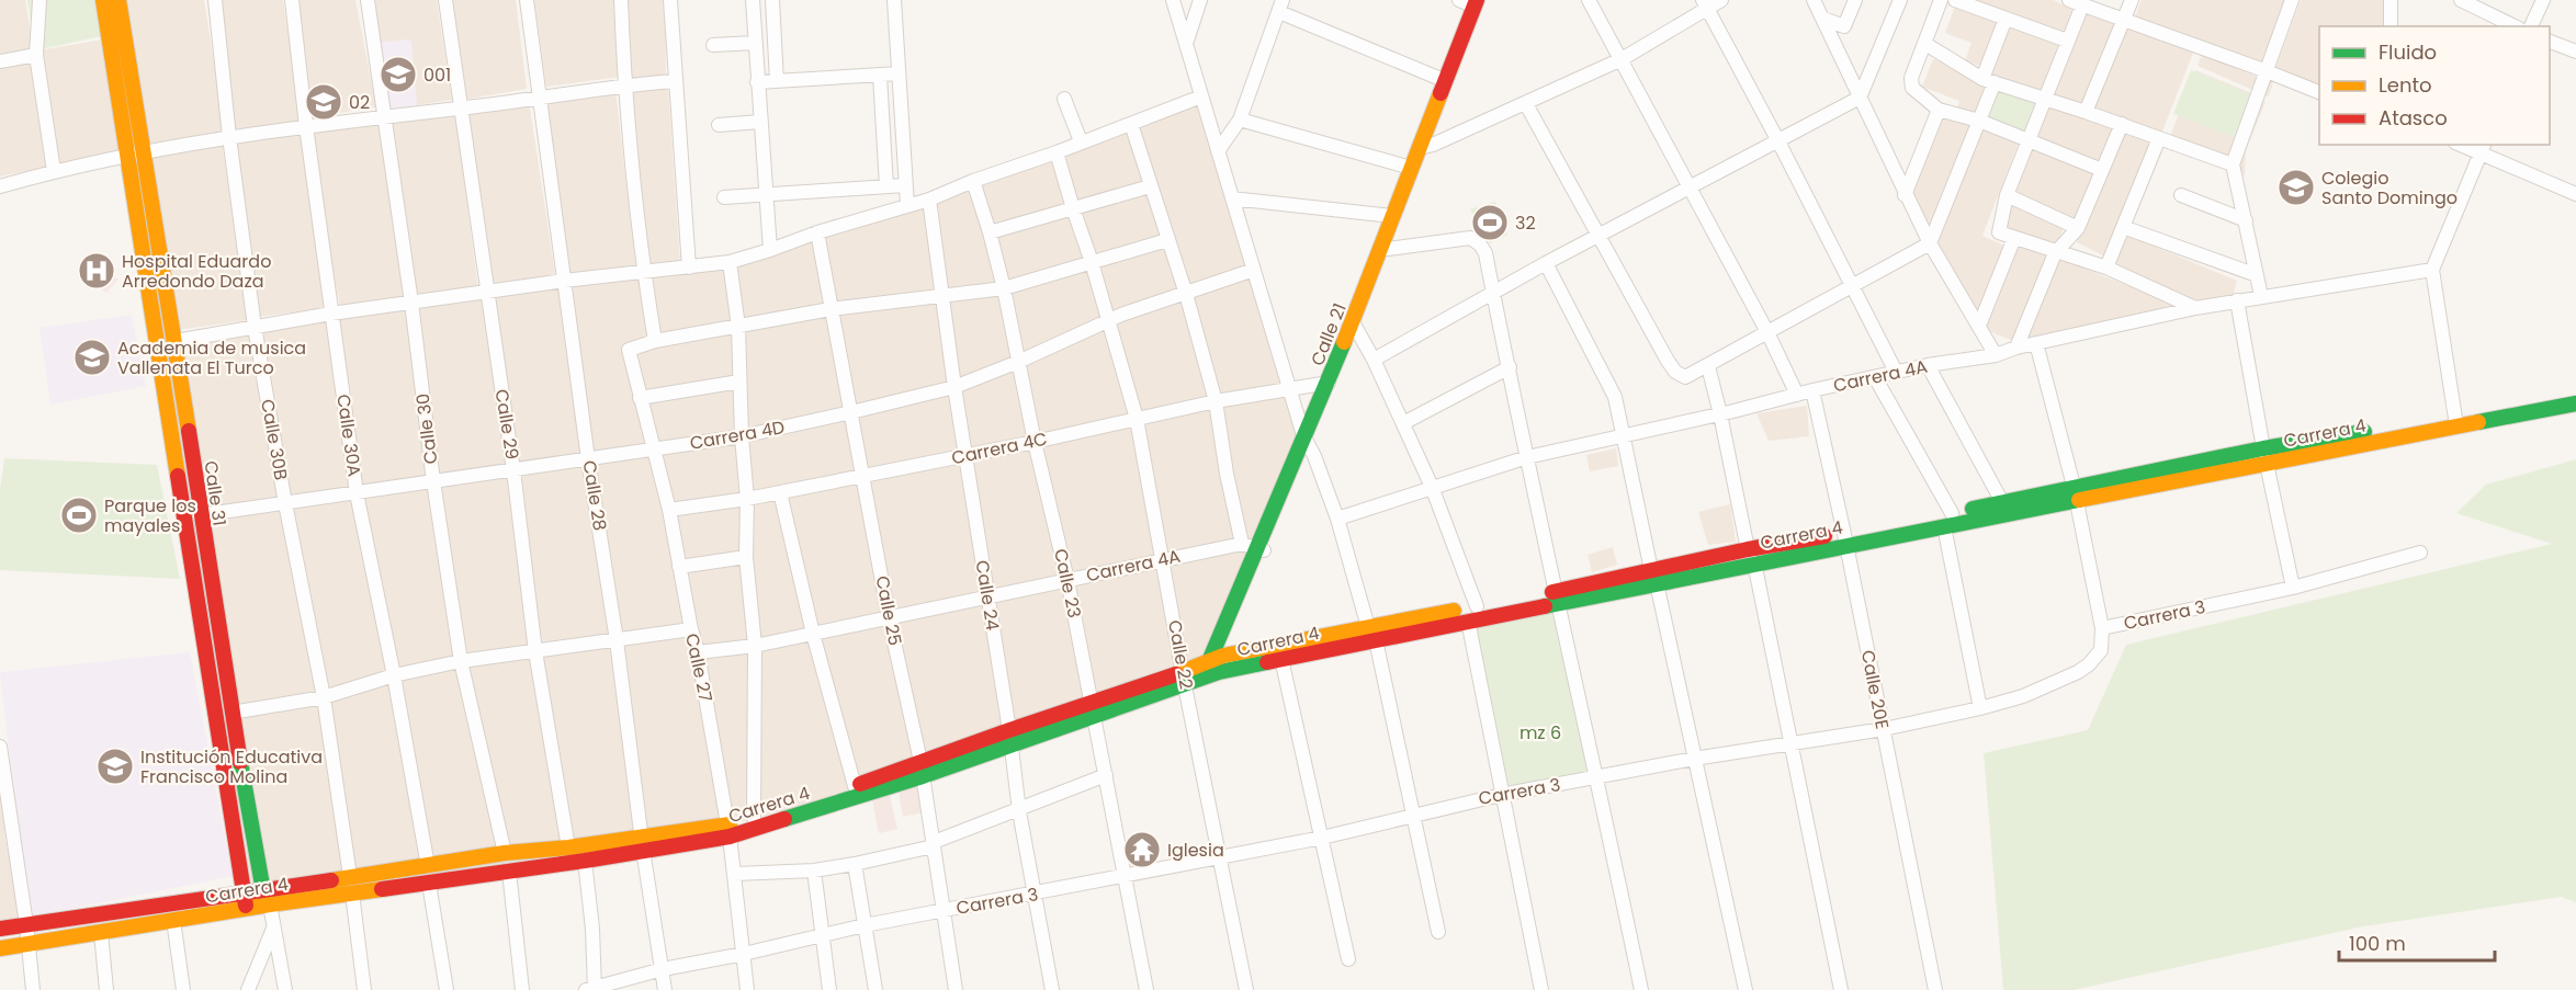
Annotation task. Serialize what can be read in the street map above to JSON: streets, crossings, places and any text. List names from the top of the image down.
{
  "streets": {
    "main road": ["Calle 21", "Carrera 4", "Calle 31"],
    "street": [
      "Carrera 4A",
      "Calle 29",
      "Calle 30",
      "Calle 30A",
      "Carrera 4D",
      "Calle 30B",
      "Carrera 4C",
      "Calle 28",
      "Calle 23",
      "Calle 24",
      "Calle 25",
      "Carrera 3",
      "Calle 22",
      "Calle 27",
      "Calle 20E"
    ]
  },
  "crossings": [
    ["Calle 21", "Carrera 4A"],
    ["Calle 21", "Carrera 4"],
    ["Calle 21", "Carrera 4C"],
    ["Carrera 4A", "Calle 23"],
    ["Carrera 4A", "Calle 24"],
    ["Carrera 4A", "Calle 25"],
    ["Carrera 4A", "Calle 22"],
    ["Carrera 4A", "Calle 27"],
    ["Carrera 4A", "Calle 20E"],
    ["Calle 29", "Carrera 4"],
    ["Calle 29", "Carrera 4D"],
    ["Calle 30", "Carrera 4"],
    ["Calle 30", "Carrera 4D"],
    ["Carrera 4", "Calle 30A"],
    ["Carrera 4", "Calle 30B"],
    ["Carrera 4", "Calle 31"],
    ["Carrera 4", "Calle 28"],
    ["Carrera 4", "Calle 23"],
    ["Carrera 4", "Calle 24"],
    ["Carrera 4", "Calle 25"],
    ["Carrera 4", "Calle 22"],
    ["Carrera 4", "Calle 27"],
    ["Carrera 4", "Calle 20E"],
    ["Calle 30A", "Carrera 4D"],
    ["Carrera 4D", "Calle 30B"],
    ["Carrera 4D", "Calle 31"],
    ["Carrera 4D", "Calle 28"],
    ["Carrera 4D", "Calle 23"],
    ["Carrera 4D", "Calle 24"],
    ["Carrera 4D", "Calle 25"],
    ["Carrera 4D", "Calle 22"],
    ["Carrera 4D", "Calle 27"],
    ["Carrera 4C", "Calle 23"],
    ["Carrera 4C", "Calle 24"],
    ["Carrera 4C", "Calle 25"],
    ["Carrera 4C", "Calle 22"],
    ["Carrera 4C", "Calle 27"],
    ["Calle 28", "Carrera 3"],
    ["Calle 23", "Carrera 3"],
    ["Calle 24", "Carrera 3"],
    ["Calle 25", "Carrera 3"],
    ["Carrera 3", "Calle 22"],
    ["Carrera 3", "Calle 27"],
    ["Carrera 3", "Calle 20E"]
  ],
  "parks": ["mz 6"],
  "places": {
    "school or university": [
      "001",
      "02",
      "Colegio Santo Domingo",
      "Academia de musica Vallenata El Turco",
      "Institución Educativa Francisco Molina"
    ],
    "sports": ["32", "Parque los mayales"],
    "hospital": ["Hospital Eduardo Arredondo Daza"],
    "temple": ["Iglesia"]
  },
  "legend": ["Fluido", "Lento", "Atasco"],
  "scale_bar": "100 m"
}
